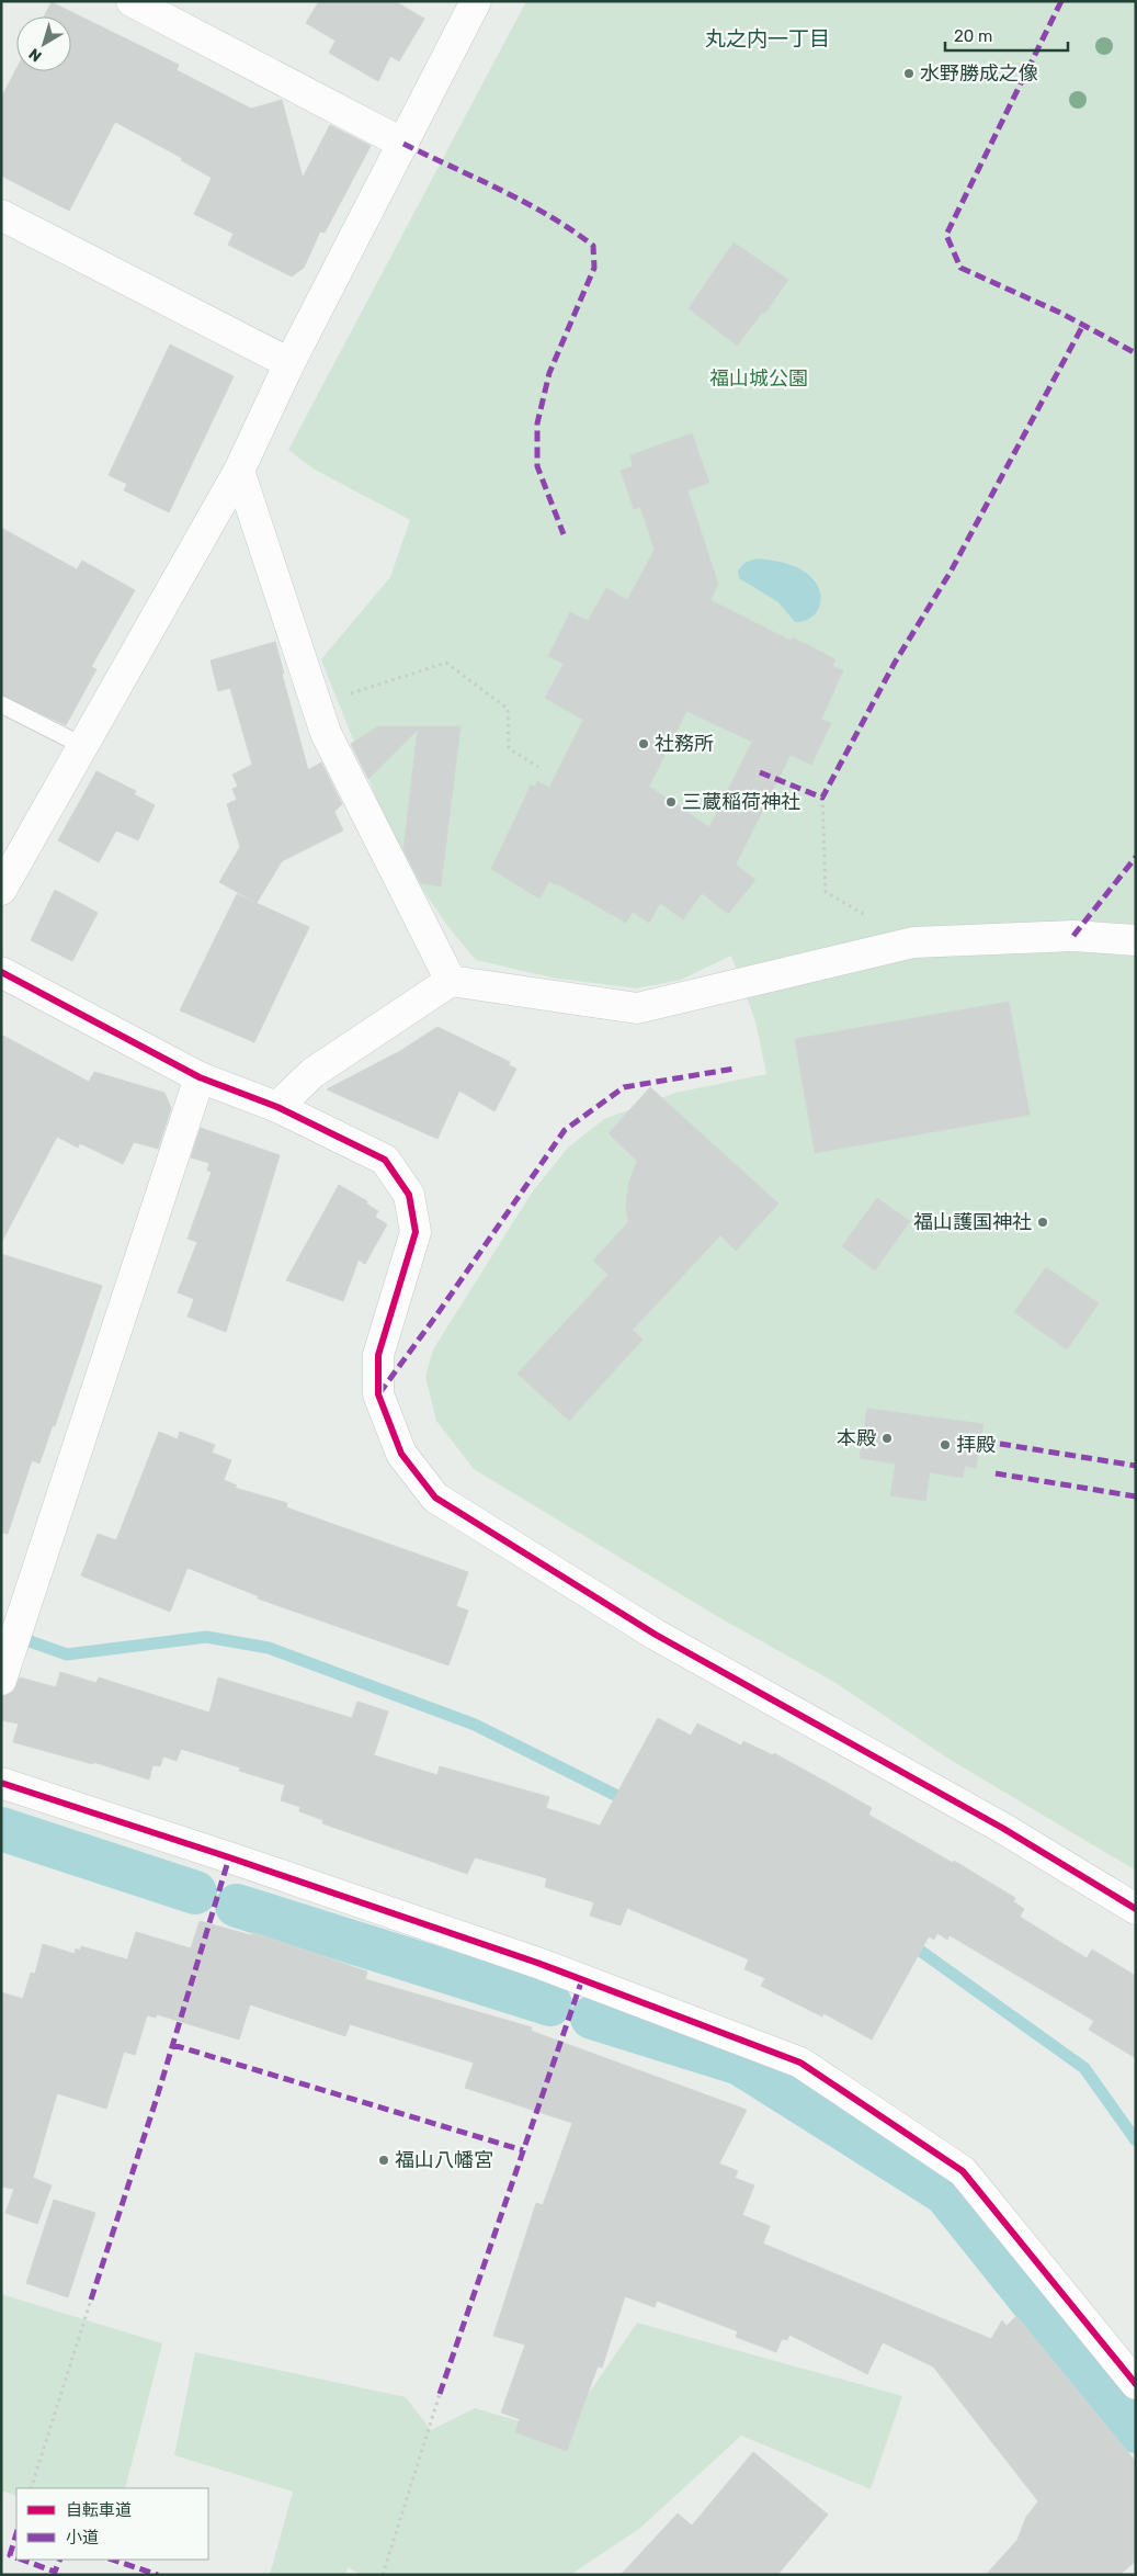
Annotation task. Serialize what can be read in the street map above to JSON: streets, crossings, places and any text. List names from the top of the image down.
{
  "districts": ["丸之内一丁目"],
  "parks": ["福山城公園"],
  "places": [
    "水野勝成之像",
    "社務所",
    "三蔵稲荷神社",
    "福山護国神社",
    "本殿",
    "拝殿",
    "福山八幡宮"
  ],
  "legend": ["自転車道", "小道"],
  "scale_bar": "20 m",
  "north": "bottom left"
}
